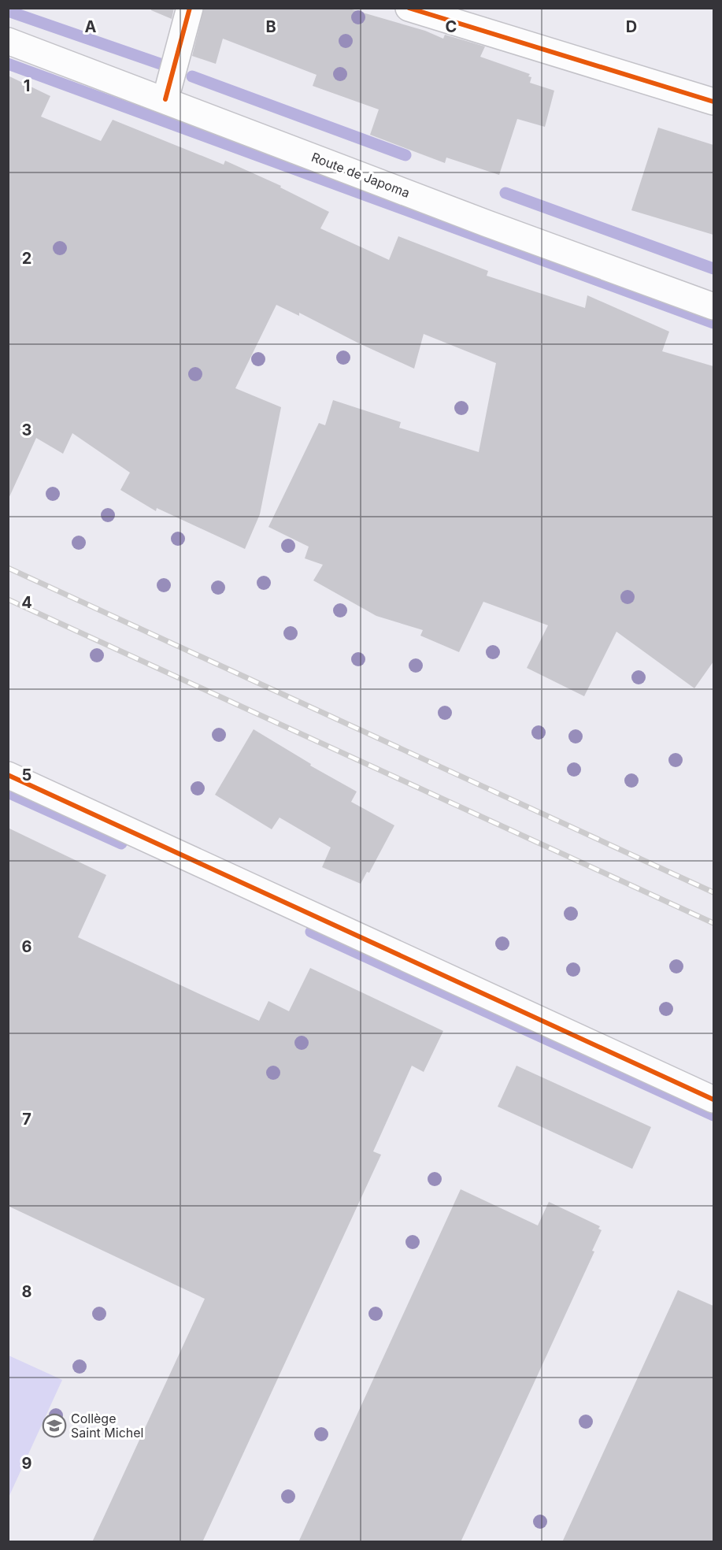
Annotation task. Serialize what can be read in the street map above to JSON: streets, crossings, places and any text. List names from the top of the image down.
{
  "streets": {
    "street": ["Route de Japoma"]
  },
  "places": {
    "school or university": ["Collège Saint Michel"]
  },
  "grid": {
    "columns": [
      "A",
      "B",
      "C",
      "D"
    ],
    "rows": [
      "1",
      "2",
      "3",
      "4",
      "5",
      "6",
      "7",
      "8",
      "9"
    ]
  }
}
